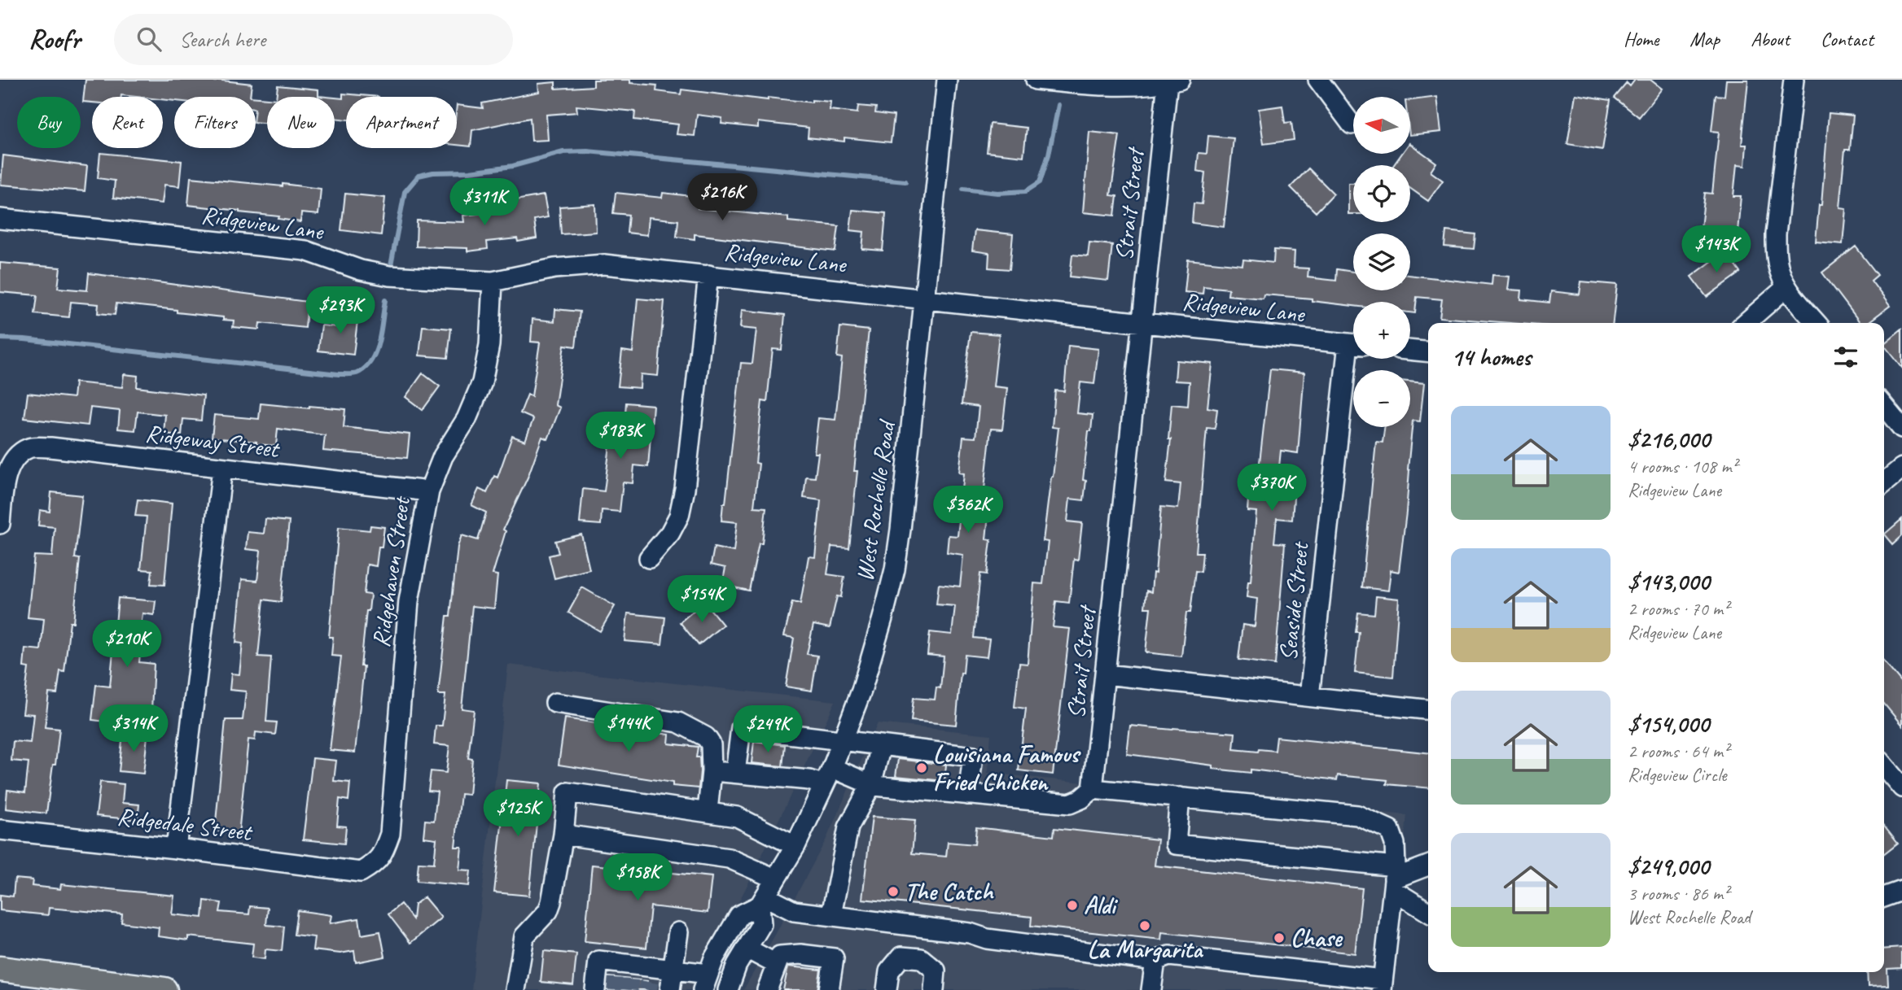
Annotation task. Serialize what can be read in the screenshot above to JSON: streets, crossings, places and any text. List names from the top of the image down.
{
  "streets": {
    "street": [
      "Strait Street",
      "Ridgeview Lane",
      "Ridgeway Street",
      "West Rochelle Road",
      "Ridgehaven Street",
      "Seaside Street",
      "Ridgedale Street"
    ]
  },
  "crossings": [
    ["Strait Street", "Ridgeview Lane"],
    ["Ridgeview Lane", "West Rochelle Road"],
    ["Ridgeview Lane", "Ridgehaven Street"],
    ["Ridgeway Street", "Ridgehaven Street"],
    ["Ridgehaven Street", "Ridgedale Street"]
  ],
  "places": [
    "Louisiana Famous Fried Chicken",
    "The Catch",
    "Aldi",
    "La Margarita",
    "Chase"
  ],
  "north": "left",
  "page": {
    "header": "Roofr",
    "search": "Search here",
    "nav": [
      "Home",
      "Map",
      "About",
      "Contact"
    ],
    "map_buttons": ["+", "−"],
    "chip": [
      "Buy",
      "Rent",
      "Filters",
      "New",
      "Apartment"
    ],
    "price": [
      "$216K",
      "$311K",
      "$143K",
      "$293K",
      "$183K",
      "$370K",
      "$362K",
      "$154K",
      "$210K",
      "$314K",
      "$144K",
      "$249K",
      "$125K",
      "$158K"
    ],
    "heading": "14 homes",
    "list": [
      {
        "name": "$216,000",
        "note": "4 rooms · 108 m² · Ridgeview Lane"
      },
      {
        "name": "$143,000",
        "note": "2 rooms · 70 m² · Ridgeview Lane"
      },
      {
        "name": "$154,000",
        "note": "2 rooms · 64 m² · Ridgeview Circle"
      },
      {
        "name": "$249,000",
        "note": "3 rooms · 86 m² · West Rochelle Road"
      }
    ]
  }
}
